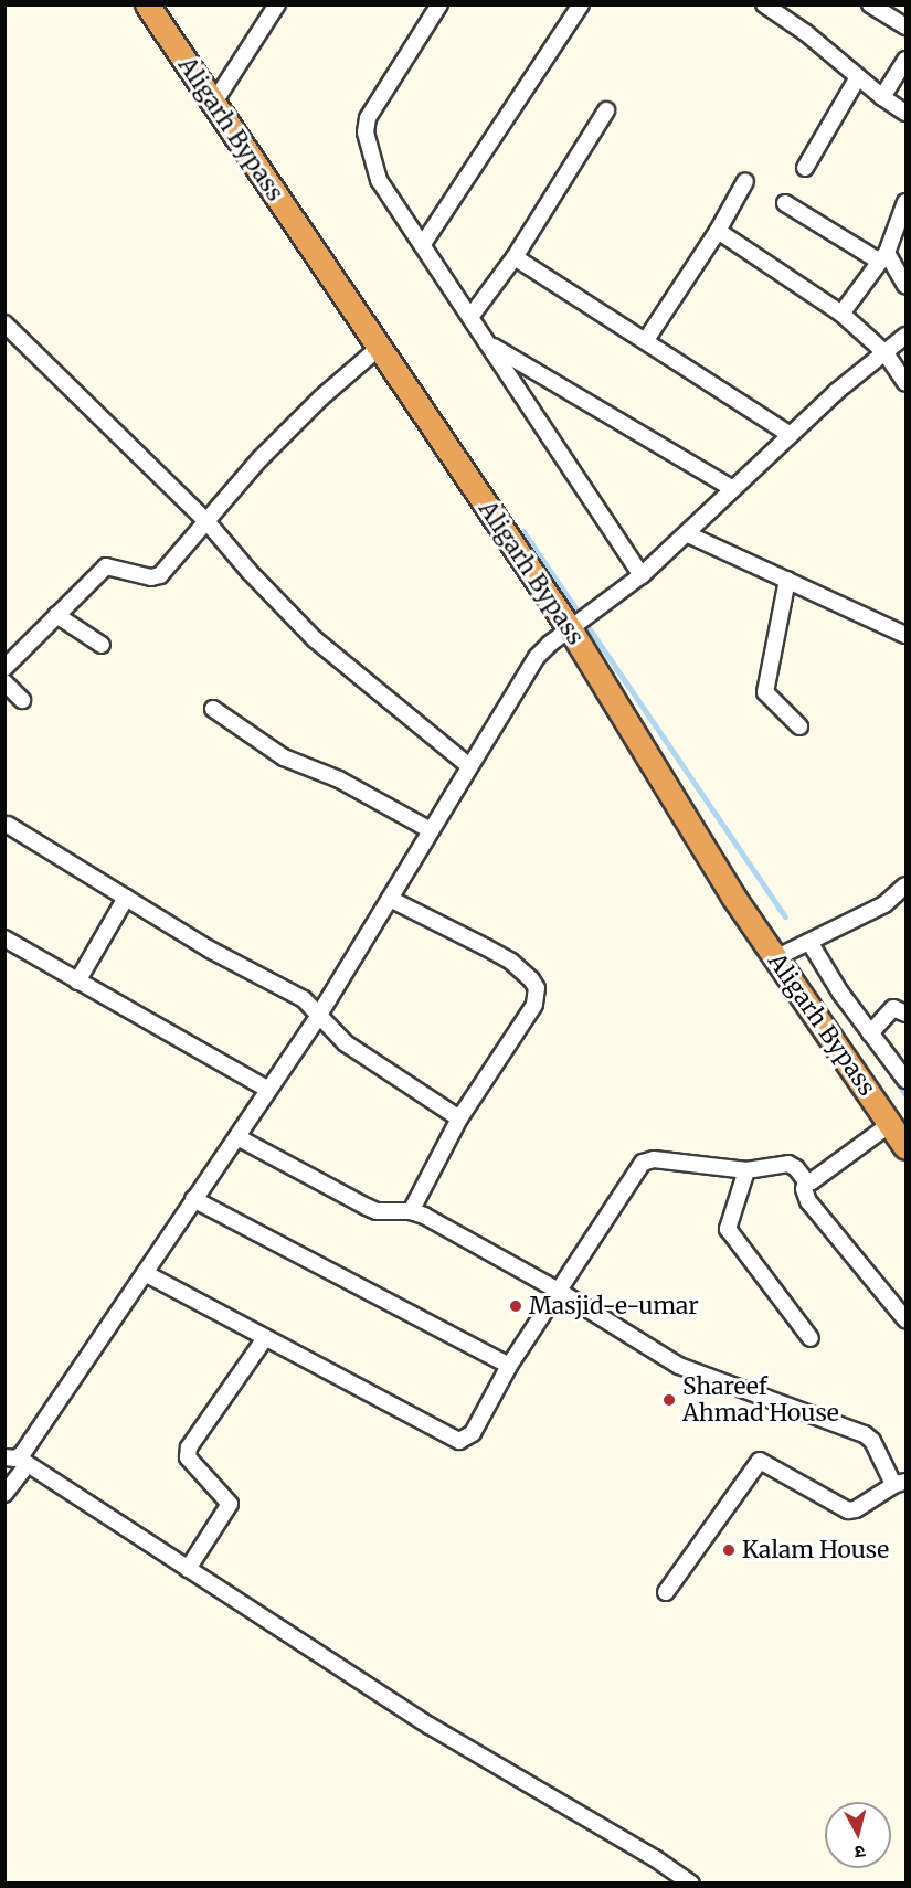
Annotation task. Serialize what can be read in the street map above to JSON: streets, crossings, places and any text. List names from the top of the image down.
{
  "streets": {
    "highway": ["Aligarh Bypass"]
  },
  "places": ["Masjid-e-umar", "Shareef Ahmad House", "Kalam House"],
  "north": "bottom"
}
